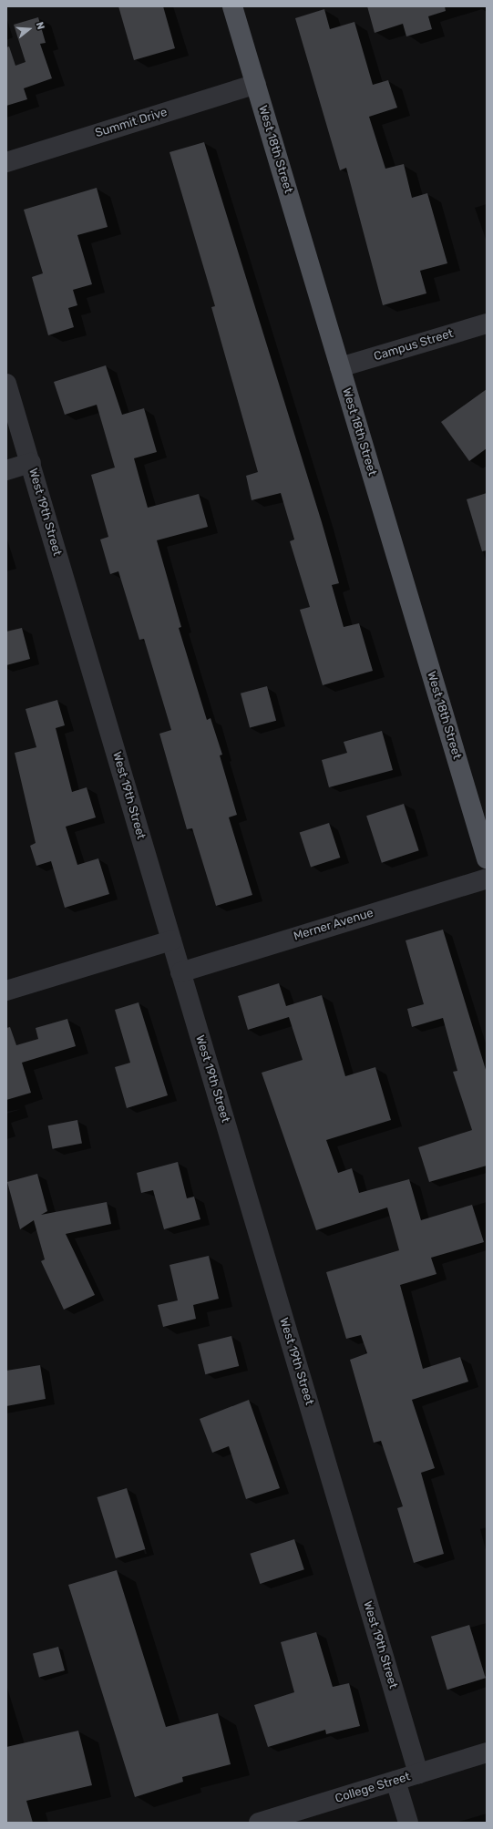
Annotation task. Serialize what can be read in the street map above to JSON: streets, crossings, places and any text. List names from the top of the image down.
{
  "streets": {
    "main road": ["West 18th Street"],
    "street": [
      "Summit Drive",
      "Campus Street",
      "West 19th Street",
      "Merner Avenue",
      "College Street"
    ]
  },
  "crossings": [
    ["Summit Drive", "West 18th Street"],
    ["West 18th Street", "Campus Street"],
    ["West 19th Street", "Merner Avenue"],
    ["West 19th Street", "College Street"]
  ],
  "north": "right"
}
